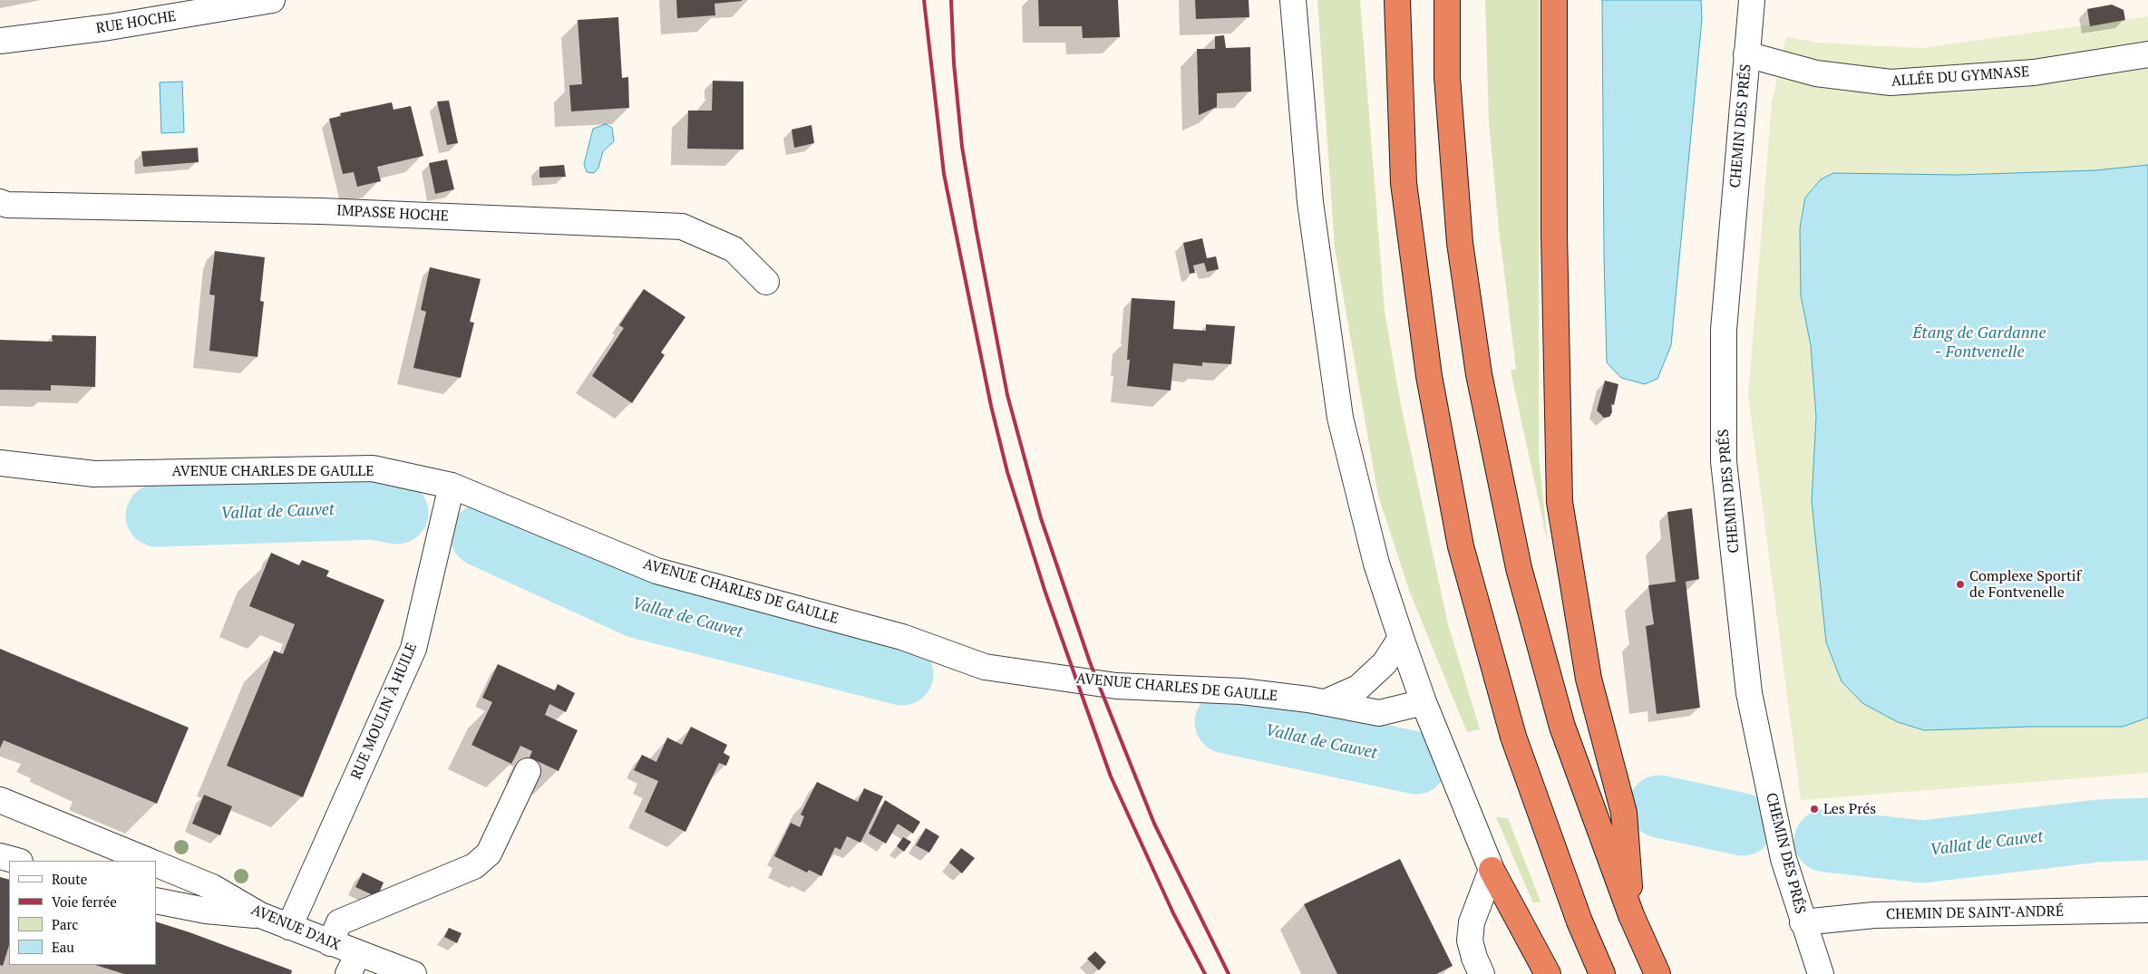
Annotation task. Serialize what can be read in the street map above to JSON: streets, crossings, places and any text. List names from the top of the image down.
{
  "streets": {
    "street": [
      "RUE HOCHE",
      "ALLÉE DU GYMNASE",
      "CHEMIN DES PRÉS",
      "IMPASSE HOCHE",
      "AVENUE CHARLES DE GAULLE",
      "RUE MOULIN À HUILE",
      "CHEMIN DE SAINT-ANDRÉ",
      "AVENUE D'AIX"
    ]
  },
  "crossings": [
    ["ALLÉE DU GYMNASE", "CHEMIN DES PRÉS"],
    ["CHEMIN DES PRÉS", "CHEMIN DE SAINT-ANDRÉ"],
    ["AVENUE CHARLES DE GAULLE", "RUE MOULIN À HUILE"],
    ["RUE MOULIN À HUILE", "AVENUE D'AIX"]
  ],
  "water": ["Étang de Gardanne - Fontvenelle", "Vallat de Cauvet"],
  "places": ["Complexe Sportif de Fontvenelle", "Les Prés"],
  "legend": [
    "Route",
    "Voie ferrée",
    "Parc",
    "Eau"
  ]
}
